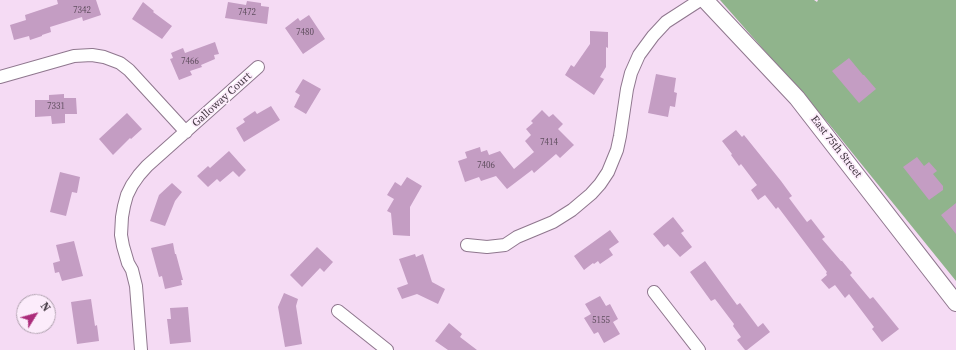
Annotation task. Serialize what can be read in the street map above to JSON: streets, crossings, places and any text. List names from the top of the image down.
{
  "streets": {
    "street": ["Galloway Court", "East 75th Street"]
  },
  "house_numbers": [
    "7342",
    "7472",
    "7480",
    "7466",
    "7331",
    "7414",
    "7406",
    "5155"
  ],
  "north": "top right"
}
